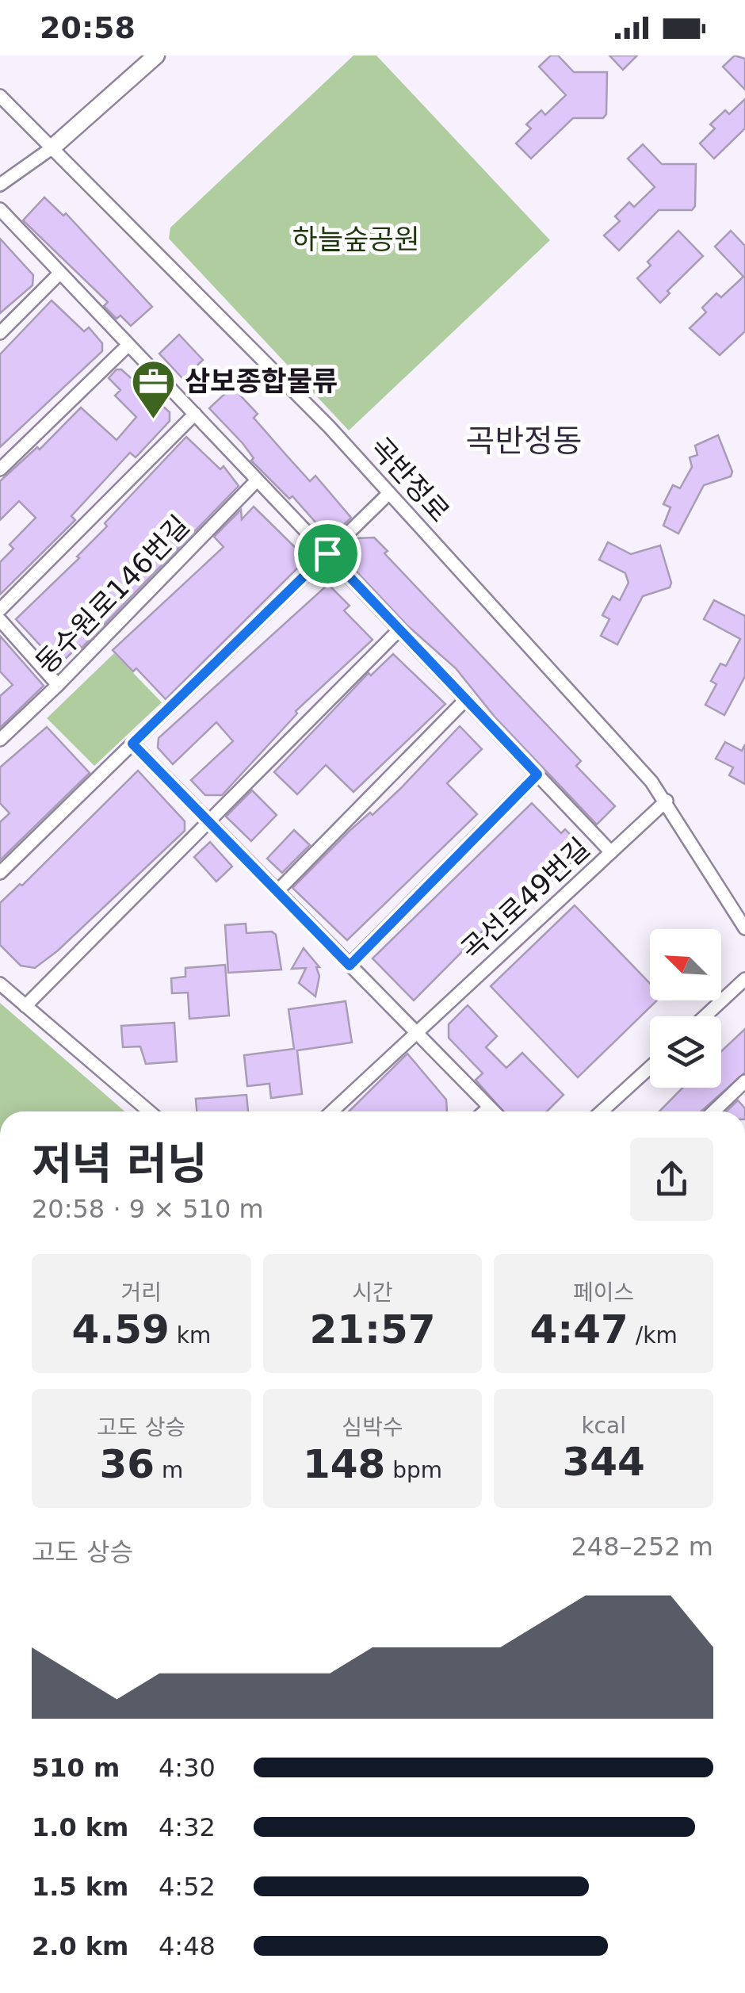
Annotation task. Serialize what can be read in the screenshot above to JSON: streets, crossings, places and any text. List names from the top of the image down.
{
  "streets": {
    "street": ["곡반정로", "동수원로146번길", "곡선로49번길"]
  },
  "crossings": [
    ["곡반정로", "곡선로49번길"]
  ],
  "districts": ["곡반정동"],
  "parks": ["하늘숲공원"],
  "places": {
    "office": ["삼보종합물류"]
  },
  "north": "top left",
  "page": {
    "status": "20:58",
    "heading": ["저녁 러닝", "20:58 · 9 × 510 m"],
    "stats": [
      ["거리", "4.59 km"],
      ["시간", "21:57"],
      ["페이스", "4:47 /km"],
      ["고도 상승", "36 m"],
      ["심박수", "148 bpm"],
      ["kcal", "344"]
    ],
    "chart": ["고도 상승", "248–252 m"],
    "list": [
      {
        "name": "510 m",
        "note": "4:30"
      },
      {
        "name": "1.0 km",
        "note": "4:32"
      },
      {
        "name": "1.5 km",
        "note": "4:52"
      },
      {
        "name": "2.0 km",
        "note": "4:48"
      }
    ]
  }
}
